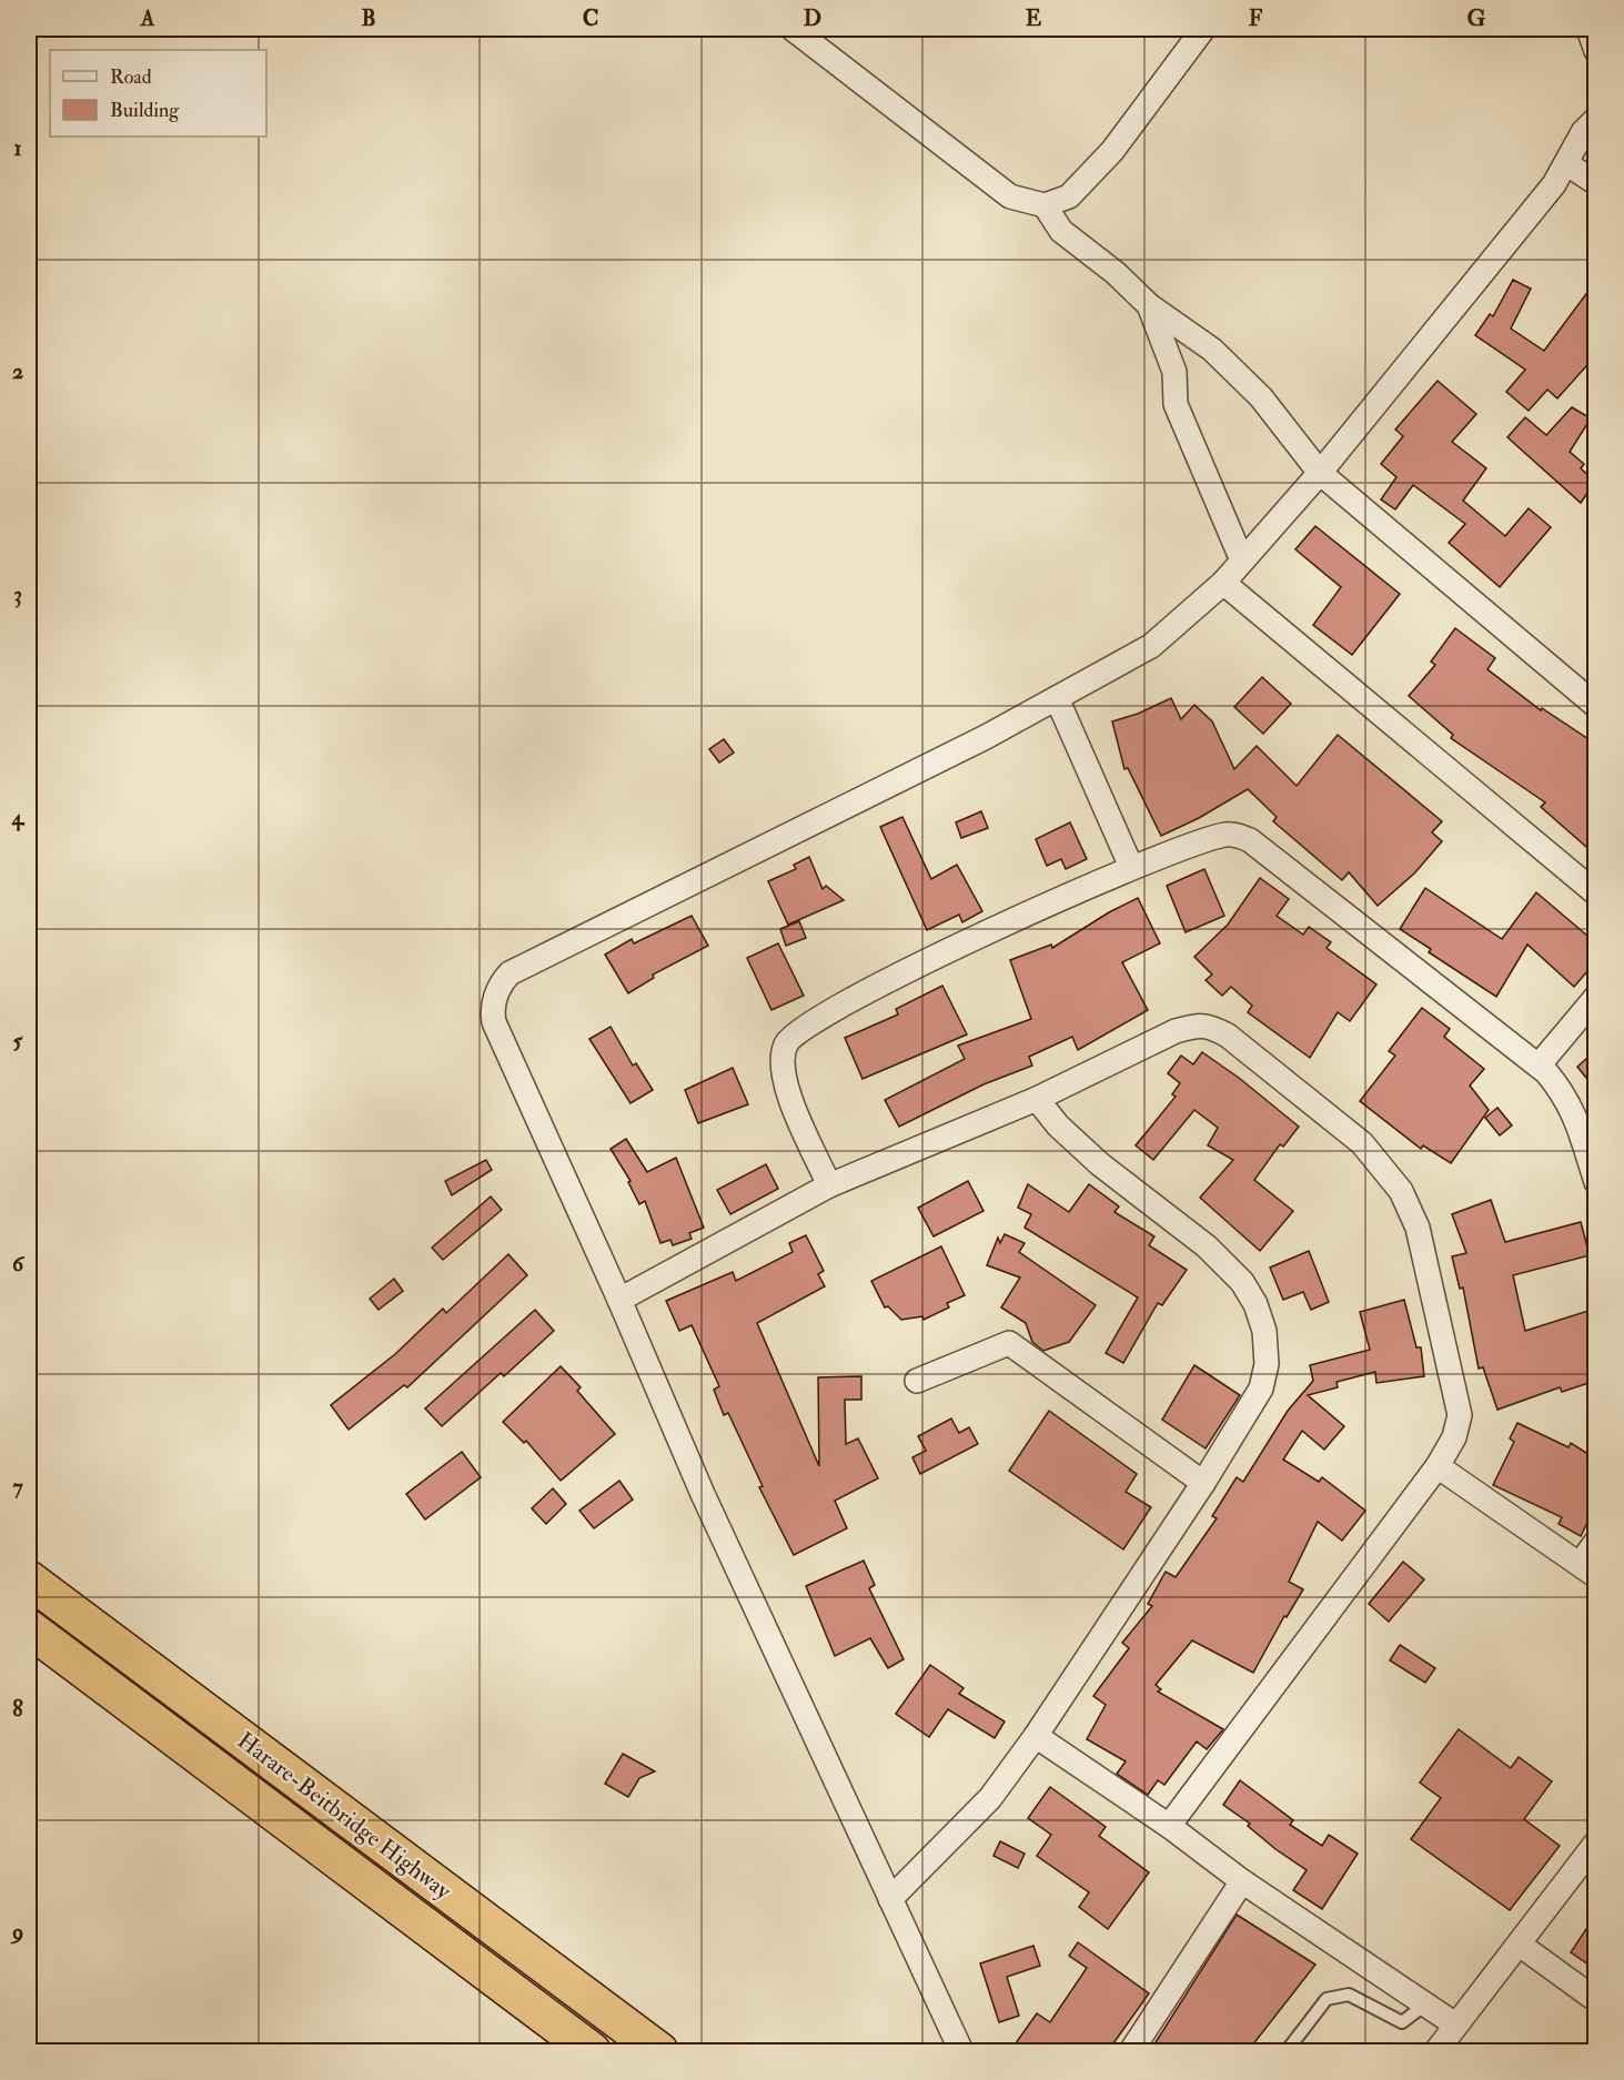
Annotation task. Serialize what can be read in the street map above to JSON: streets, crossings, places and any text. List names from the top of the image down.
{
  "streets": {
    "highway": ["Harare-Beitbridge Highway"]
  },
  "legend": ["Road", "Building"],
  "grid": {
    "columns": [
      "A",
      "B",
      "C",
      "D",
      "E",
      "F",
      "G"
    ],
    "rows": [
      "1",
      "2",
      "3",
      "4",
      "5",
      "6",
      "7",
      "8",
      "9"
    ]
  }
}
